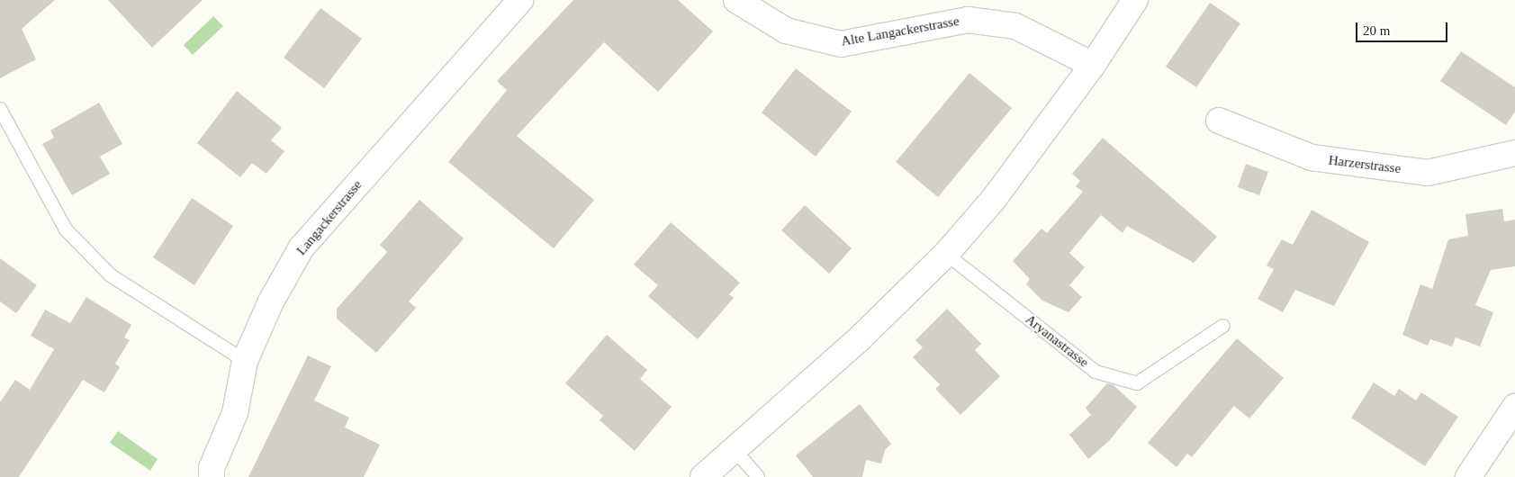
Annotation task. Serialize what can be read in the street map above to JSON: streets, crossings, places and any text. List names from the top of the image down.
{
  "streets": {
    "street": ["Alte Langackerstrasse", "Harzerstrasse", "Langackerstrasse"],
    "lane": ["Aryanastrasse"]
  },
  "scale_bar": "20 m"
}
